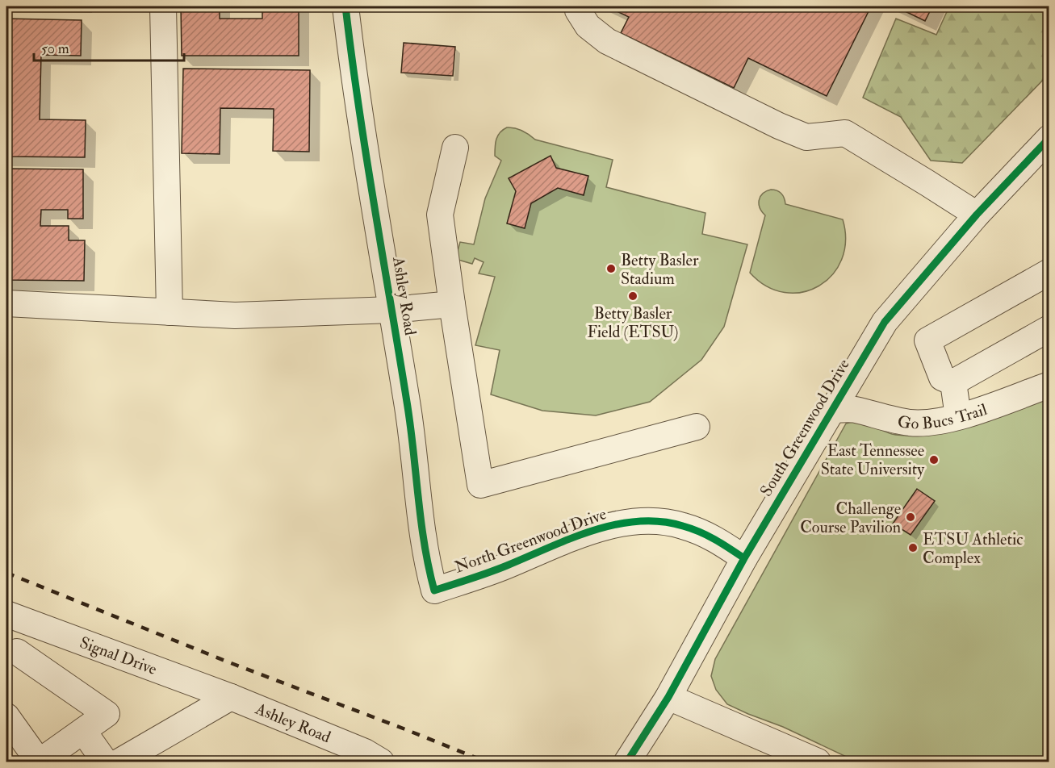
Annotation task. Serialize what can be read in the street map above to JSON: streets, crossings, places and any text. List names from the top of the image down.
{
  "streets": {
    "street": [
      "Ashley Road",
      "Go Bucs Trail",
      "South Greenwood Drive",
      "North Greenwood Drive",
      "Signal Drive"
    ]
  },
  "crossings": [
    ["Ashley Road", "North Greenwood Drive"],
    ["Ashley Road", "Signal Drive"],
    ["Go Bucs Trail", "South Greenwood Drive"],
    ["South Greenwood Drive", "North Greenwood Drive"]
  ],
  "places": [
    "Betty Basler Stadium",
    "Betty Basler Field (ETSU)",
    "East Tennessee State University",
    "Challenge Course Pavilion",
    "ETSU Athletic Complex"
  ],
  "scale_bar": "50 m"
}
